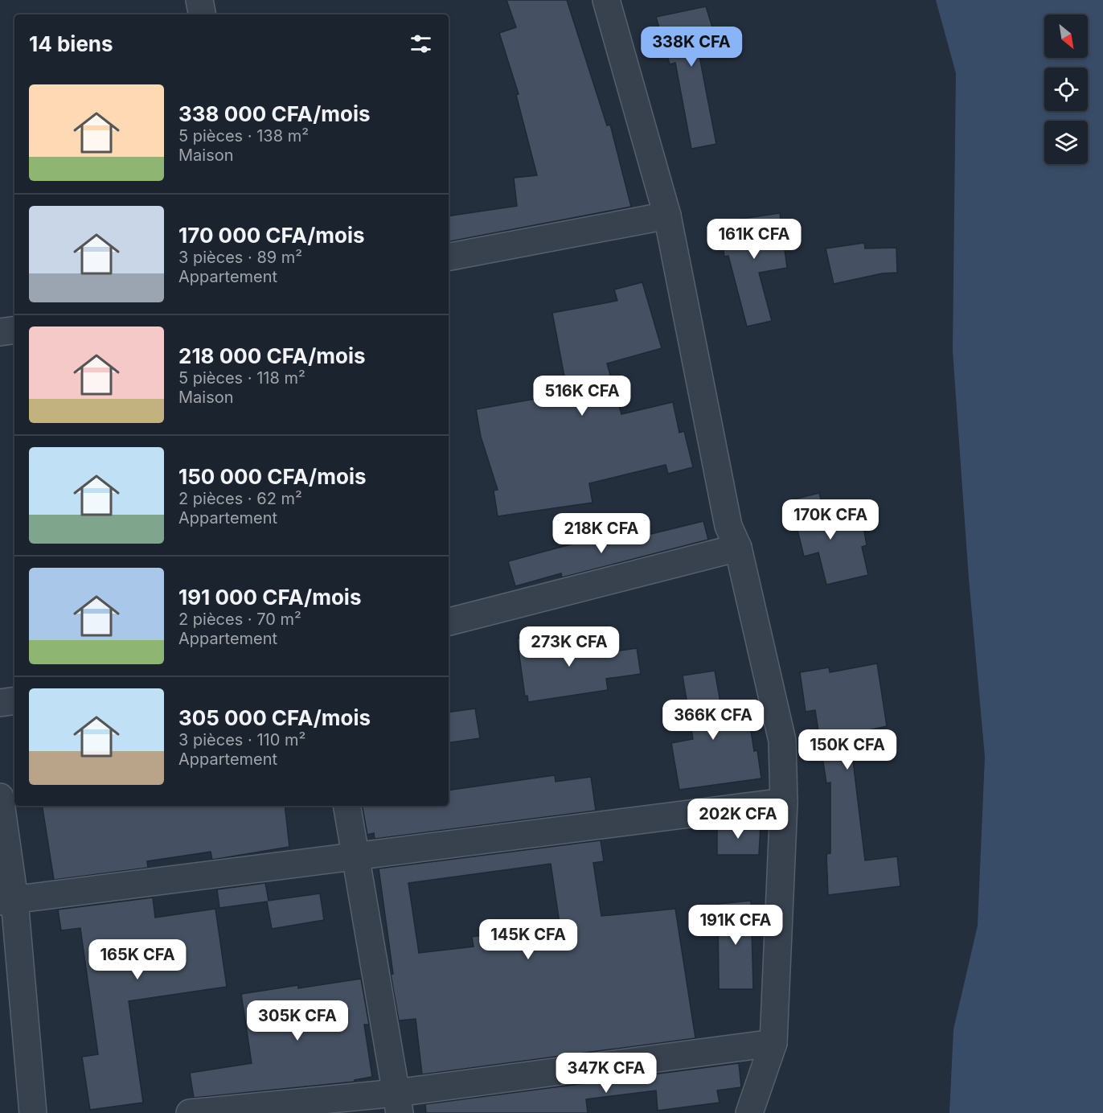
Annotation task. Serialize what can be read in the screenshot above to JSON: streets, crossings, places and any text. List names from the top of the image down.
{
  "north": "bottom right",
  "page": {
    "heading": "14 biens",
    "price": [
      "338K CFA",
      "161K CFA",
      "516K CFA",
      "170K CFA",
      "218K CFA",
      "273K CFA",
      "366K CFA",
      "150K CFA",
      "202K CFA",
      "191K CFA",
      "145K CFA",
      "165K CFA",
      "305K CFA",
      "347K CFA"
    ],
    "list": [
      {
        "name": "338 000 CFA/mois",
        "note": "5 pièces · 138 m² · Maison"
      },
      {
        "name": "170 000 CFA/mois",
        "note": "3 pièces · 89 m² · Appartement"
      },
      {
        "name": "218 000 CFA/mois",
        "note": "5 pièces · 118 m² · Maison"
      },
      {
        "name": "150 000 CFA/mois",
        "note": "2 pièces · 62 m² · Appartement"
      },
      {
        "name": "191 000 CFA/mois",
        "note": "2 pièces · 70 m² · Appartement"
      },
      {
        "name": "305 000 CFA/mois",
        "note": "3 pièces · 110 m² · Appartement"
      }
    ]
  }
}
